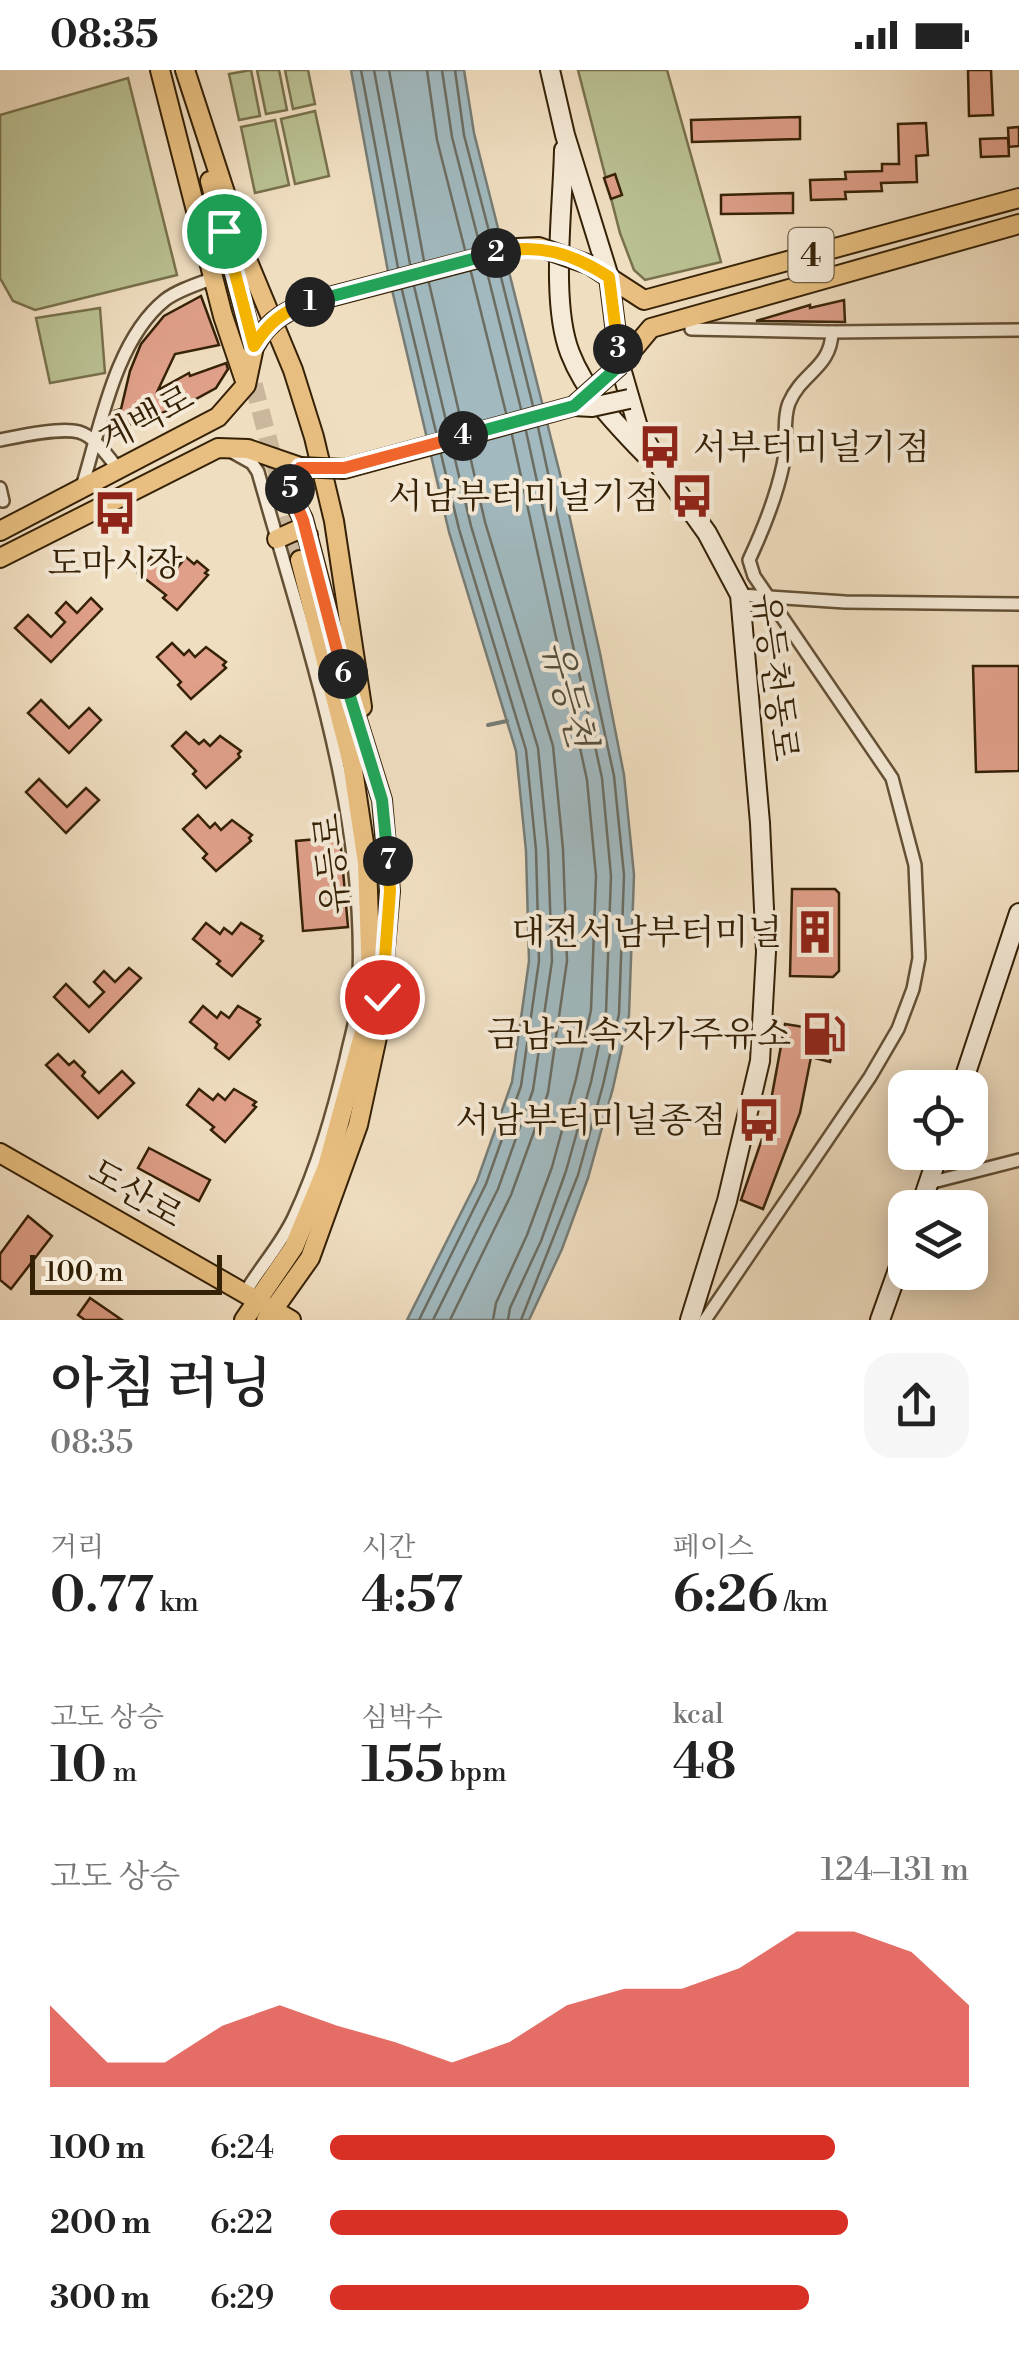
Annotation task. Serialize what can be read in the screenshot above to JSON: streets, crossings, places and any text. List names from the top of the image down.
{
  "streets": {
    "main road": [
      "4",
      "계백로",
      "유등천동로",
      "유등로",
      "도산로"
    ]
  },
  "crossings": [
    ["4", "유등천동로"],
    ["계백로", "유등천동로"],
    ["유등로", "도산로"]
  ],
  "water": ["유등천"],
  "places": {
    "bus stop": [
      "서부터미널기점",
      "서남부터미널기점",
      "도마시장",
      "서남부터미널종점"
    ],
    "building": ["대전서남부터미널"],
    "fuel station": ["금남고속자가주유소"]
  },
  "scale_bar": "100 m",
  "page": {
    "status": "08:35",
    "pins": [
      "2",
      "1",
      "3",
      "4",
      "5",
      "6",
      "7"
    ],
    "scale": "100 m",
    "heading": ["아침 러닝", "08:35"],
    "stats": [
      ["거리", "0.77 km"],
      ["시간", "4:57"],
      ["페이스", "6:26 /km"],
      ["고도 상승", "10 m"],
      ["심박수", "155 bpm"],
      ["kcal", "48"]
    ],
    "chart": ["고도 상승", "124–131 m"],
    "list": [
      {
        "name": "100 m",
        "note": "6:24"
      },
      {
        "name": "200 m",
        "note": "6:22"
      },
      {
        "name": "300 m",
        "note": "6:29"
      }
    ]
  }
}
